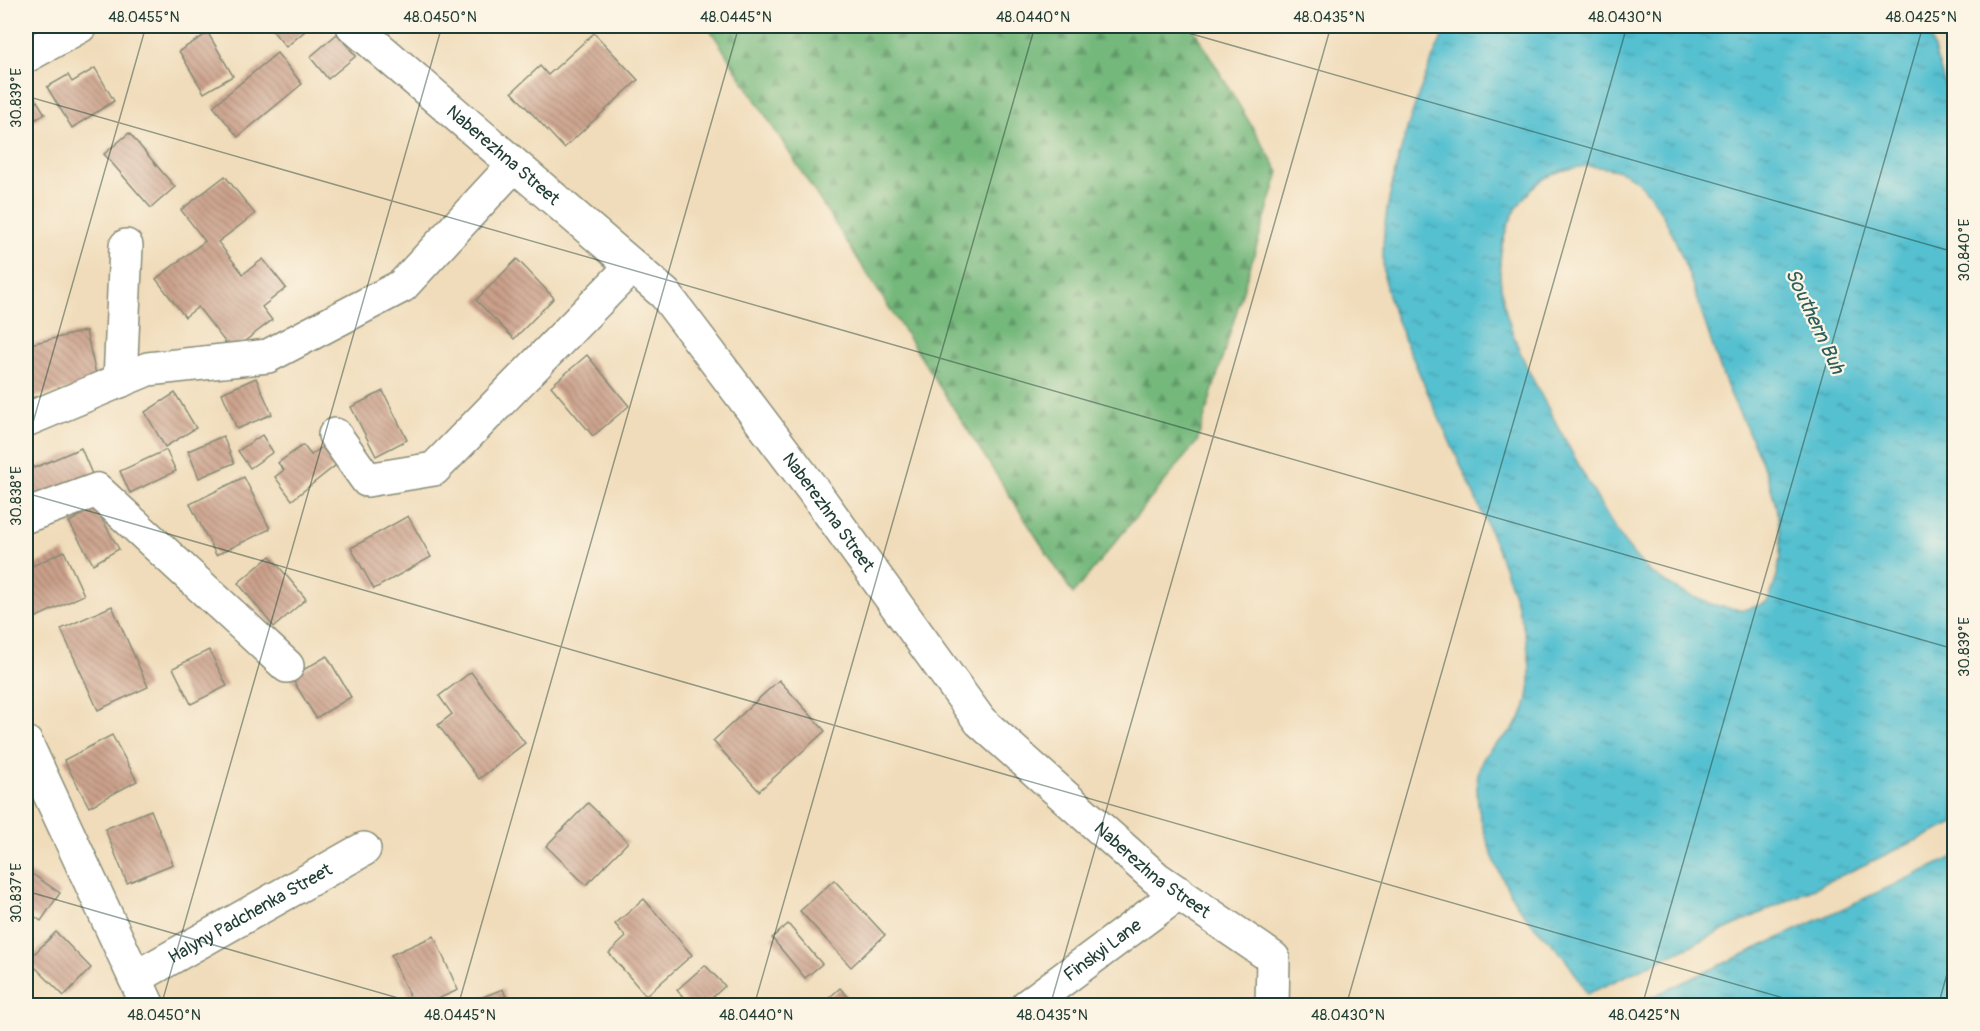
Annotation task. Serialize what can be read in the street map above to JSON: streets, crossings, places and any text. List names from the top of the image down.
{
  "streets": {
    "street": ["Naberezhna Street", "Halyny Padchenka Street", "Finskyi Lane"]
  },
  "crossings": [
    ["Naberezhna Street", "Finskyi Lane"]
  ],
  "water": ["Southern Buh"],
  "coordinates": [
    "48.0455°N",
    "48.0450°N",
    "48.0445°N",
    "48.0440°N",
    "48.0435°N",
    "48.0430°N",
    "48.0425°N",
    "30.839°E",
    "30.840°E",
    "30.838°E",
    "30.837°E"
  ]
}
